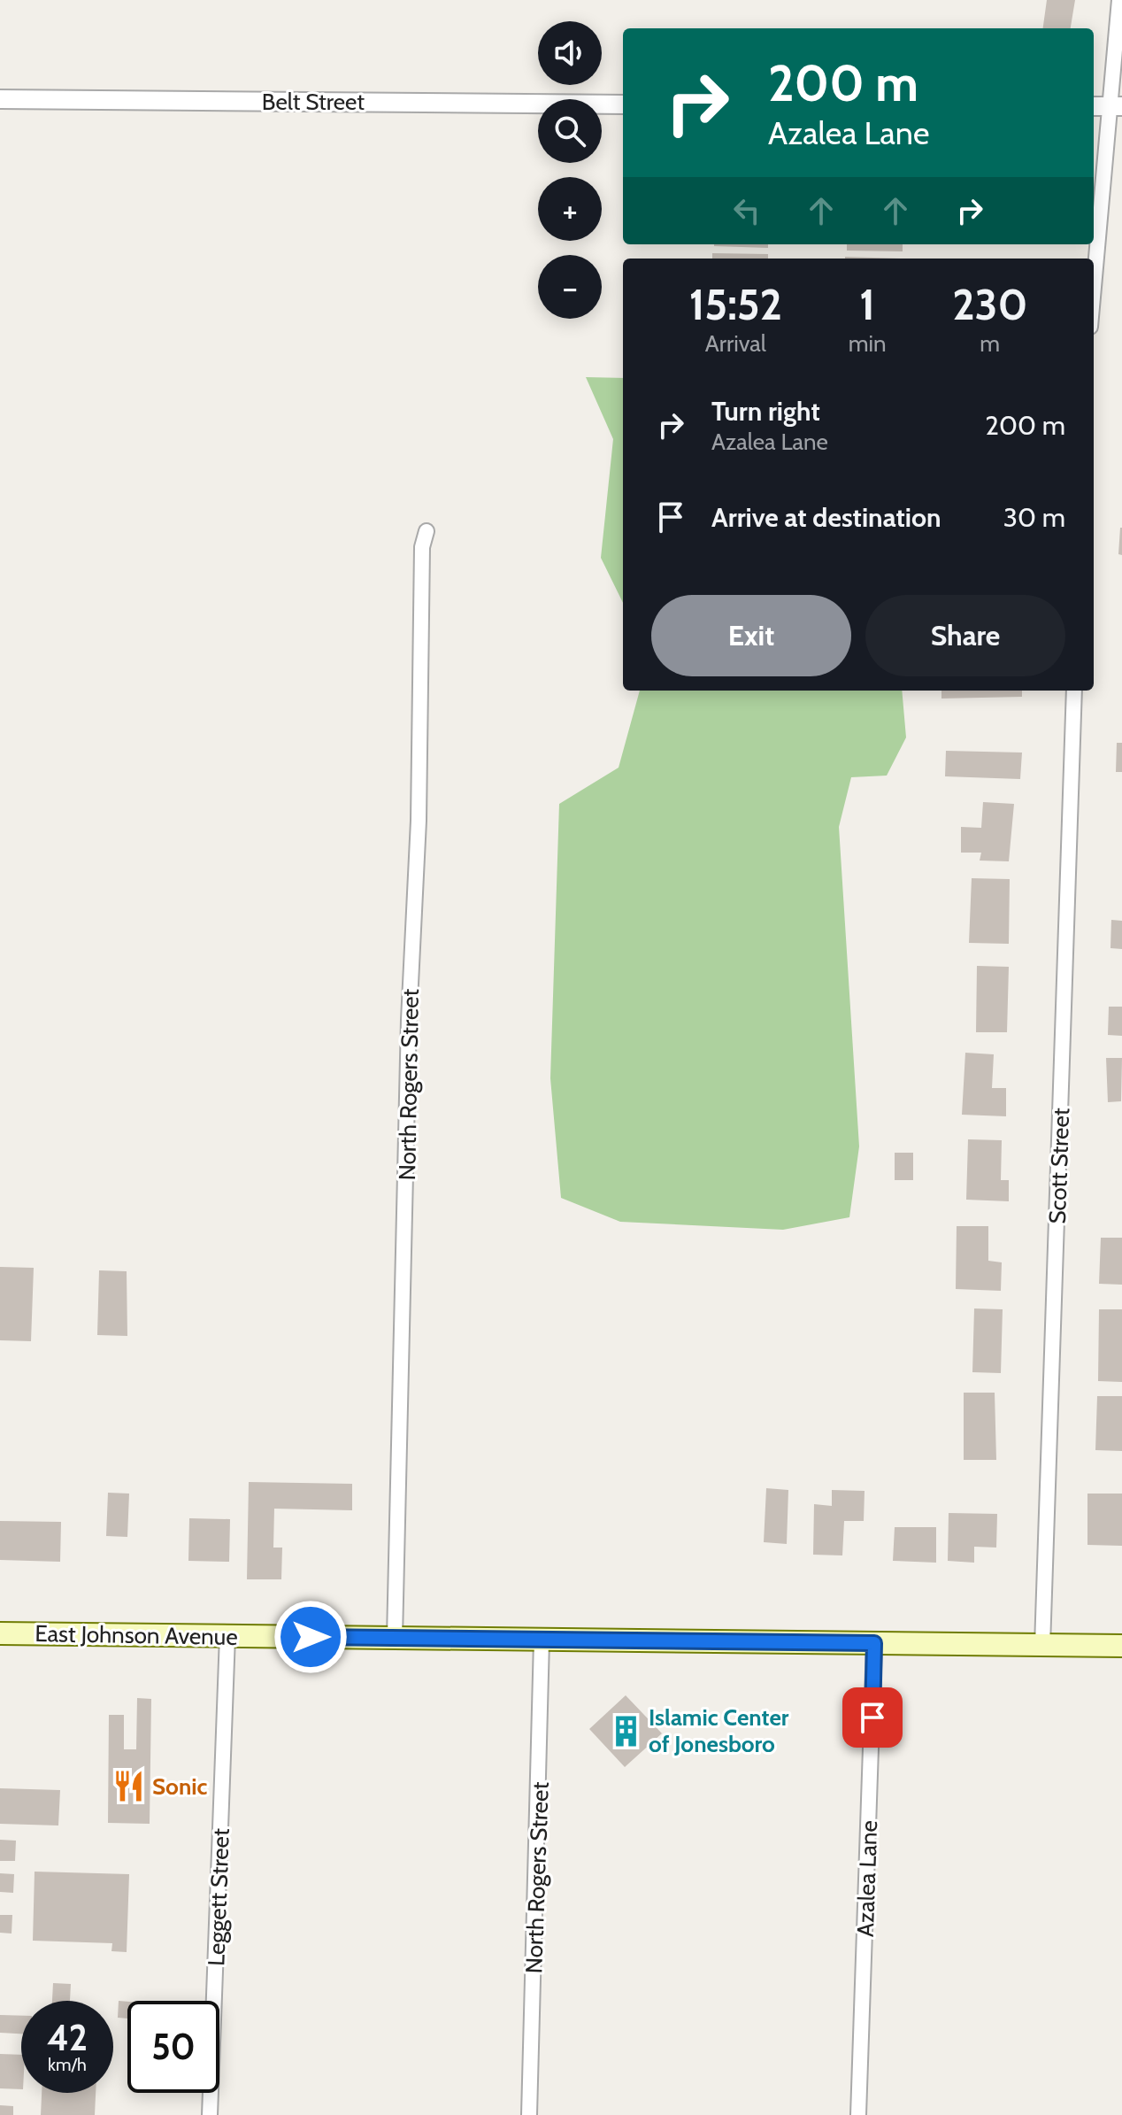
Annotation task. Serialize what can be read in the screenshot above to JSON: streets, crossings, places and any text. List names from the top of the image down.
{
  "streets": {
    "main road": ["East Johnson Avenue"],
    "street": [
      "Belt Street",
      "North Rogers Street",
      "Scott Street",
      "Azalea Lane",
      "Leggett Street"
    ]
  },
  "crossings": [
    ["North Rogers Street", "East Johnson Avenue"],
    ["Scott Street", "East Johnson Avenue"],
    ["East Johnson Avenue", "Azalea Lane"],
    ["East Johnson Avenue", "Leggett Street"]
  ],
  "places": {
    "building": ["Islamic Center of Jonesboro"],
    "restaurant": ["Sonic"]
  },
  "page": {
    "map_buttons": ["+", "−"],
    "turn": ["200 m", "Azalea Lane"],
    "eta": [
      "15:52",
      "Arrival",
      "1",
      "min",
      "230",
      "m"
    ],
    "list": [
      {
        "name": "Turn right",
        "note": "Azalea Lane",
        "value": "200 m"
      },
      {
        "name": "Arrive at destination",
        "value": "30 m"
      }
    ],
    "buttons": ["Exit", "Share"],
    "speed": "42 km/h",
    "limit": "50"
  }
}
